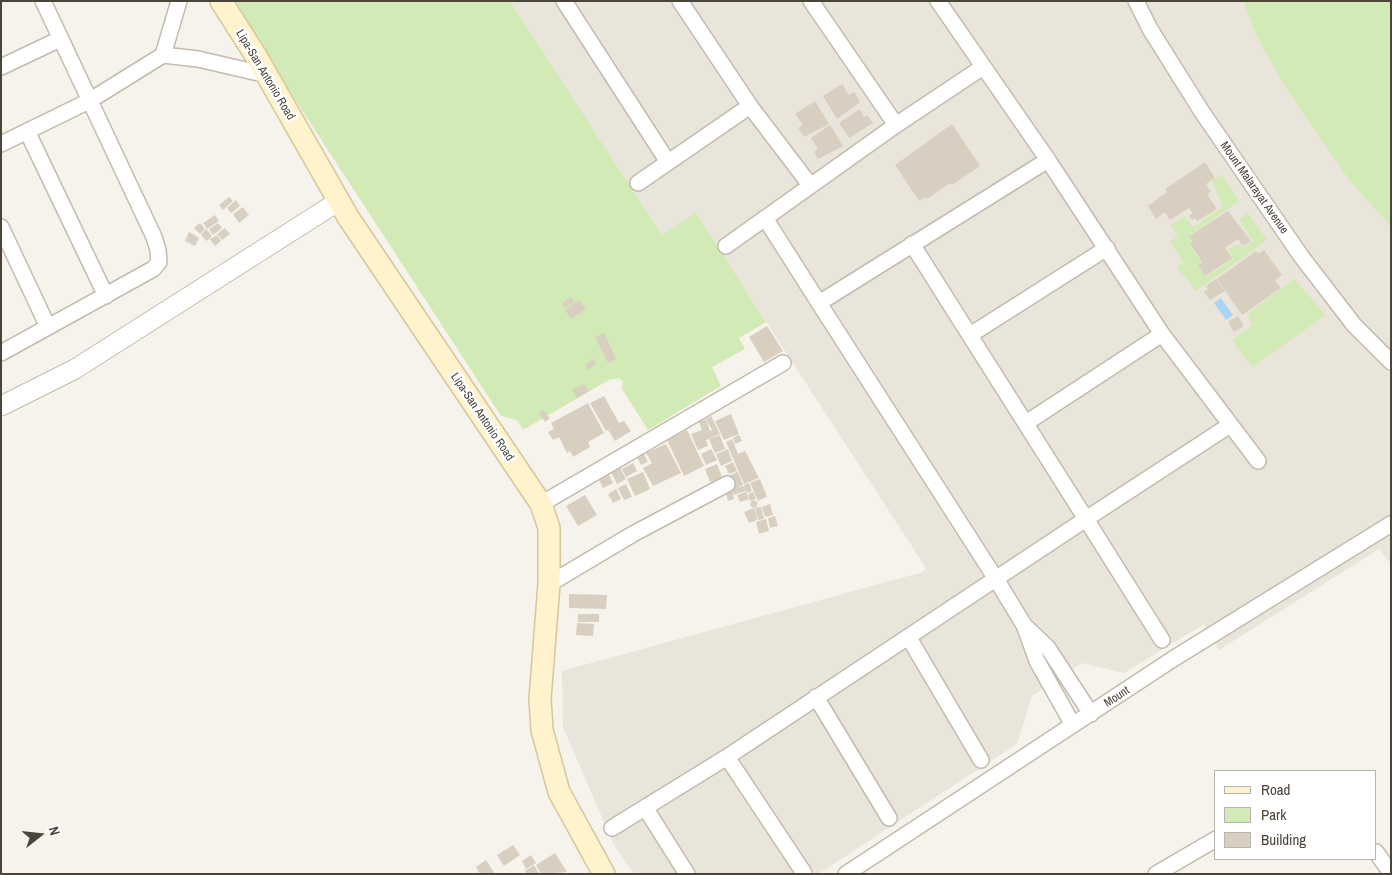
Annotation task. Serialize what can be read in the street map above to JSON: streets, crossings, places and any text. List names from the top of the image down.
{
  "streets": {
    "main road": ["Lipa-San Antonio Road"],
    "street": ["Mount Malarayat Avenue", "Mount"]
  },
  "legend": ["Road", "Park", "Building"],
  "north": "right"
}
